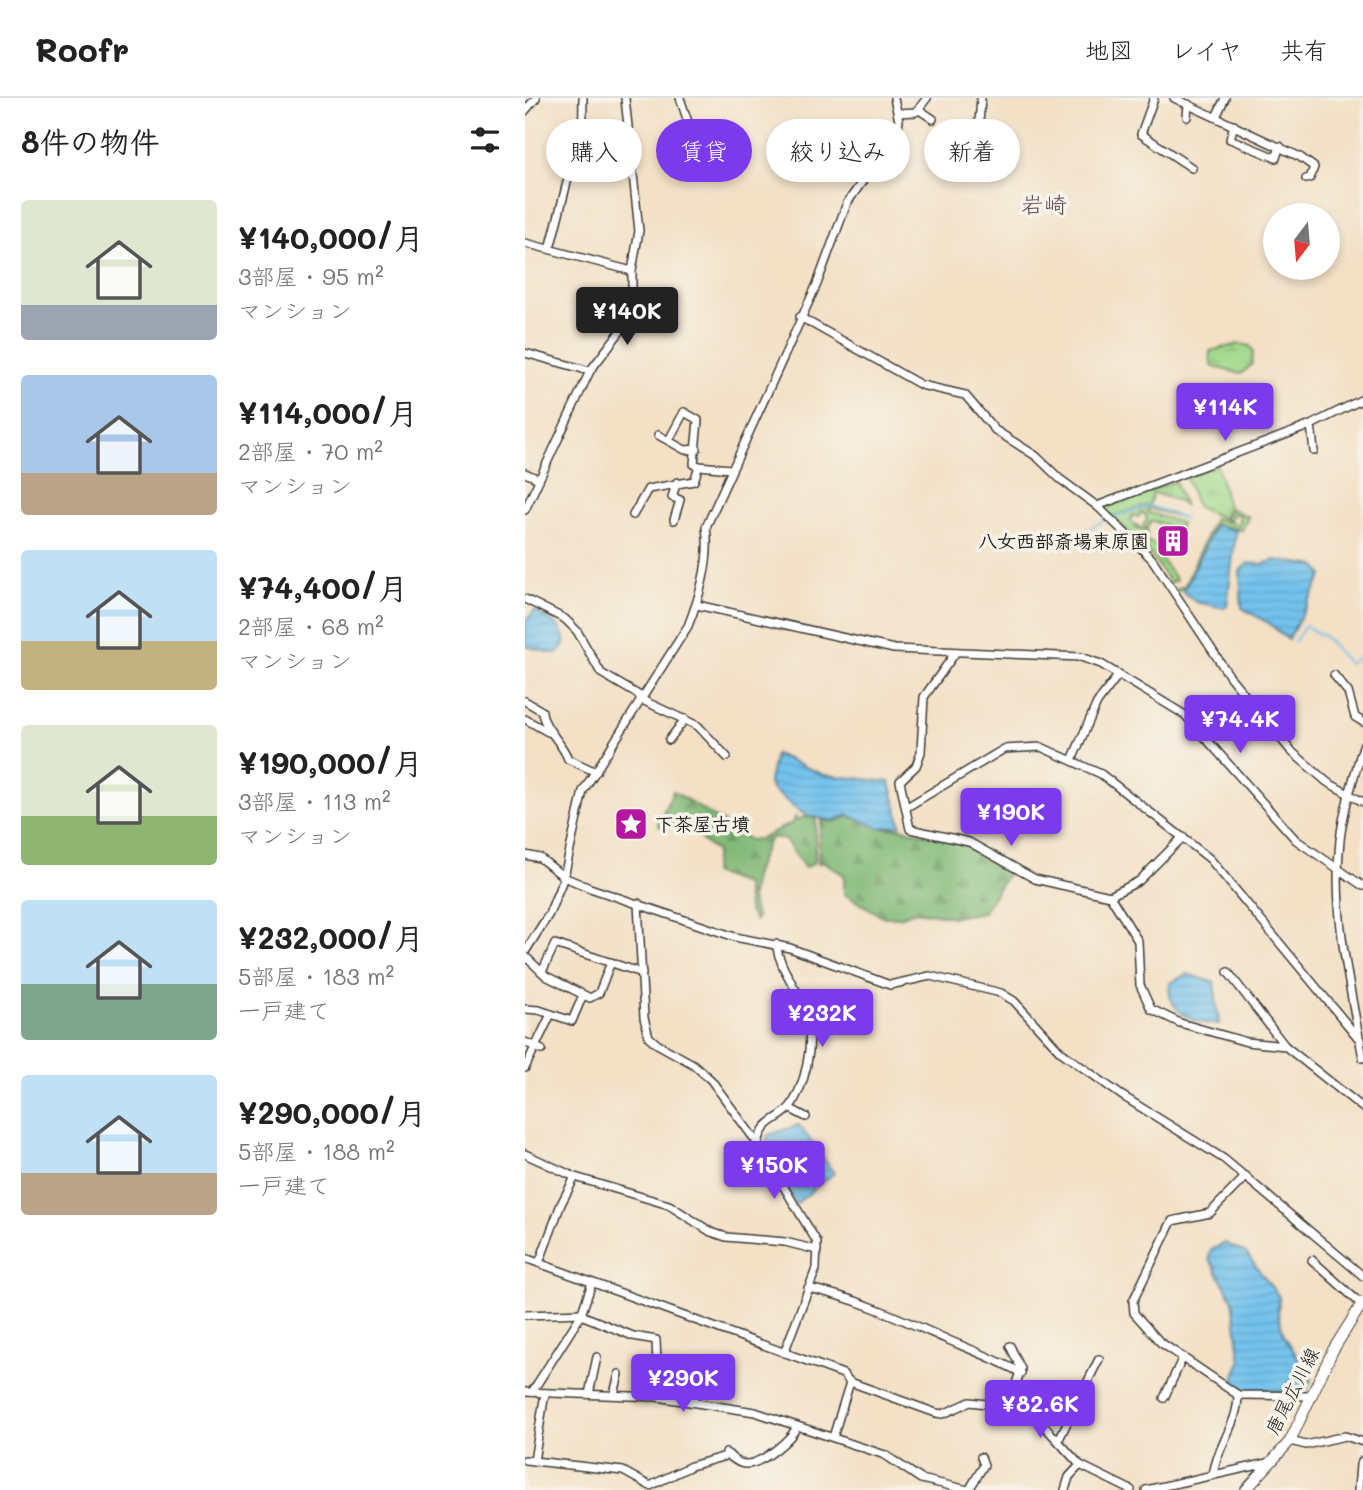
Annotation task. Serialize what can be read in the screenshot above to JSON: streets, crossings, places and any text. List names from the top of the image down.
{
  "streets": {
    "main road": ["唐尾広川線"]
  },
  "districts": ["岩崎"],
  "places": {
    "building": ["八女西部斎場東原園"],
    "place": ["下茶屋古墳"]
  },
  "north": "bottom",
  "page": {
    "header": "Roofr",
    "nav": ["地図", "レイヤ", "共有"],
    "heading": "8件の物件",
    "chip": [
      "購入",
      "賃貸",
      "絞り込み",
      "新着"
    ],
    "list": [
      {
        "name": "¥140,000/月",
        "note": "3部屋 · 95 m² · マンション"
      },
      {
        "name": "¥114,000/月",
        "note": "2部屋 · 70 m² · マンション"
      },
      {
        "name": "¥74,400/月",
        "note": "2部屋 · 68 m² · マンション"
      },
      {
        "name": "¥190,000/月",
        "note": "3部屋 · 113 m² · マンション"
      },
      {
        "name": "¥232,000/月",
        "note": "5部屋 · 183 m² · 一戸建て"
      },
      {
        "name": "¥290,000/月",
        "note": "5部屋 · 188 m² · 一戸建て"
      }
    ],
    "price": [
      "¥140K",
      "¥114K",
      "¥74.4K",
      "¥190K",
      "¥232K",
      "¥150K",
      "¥290K",
      "¥82.6K"
    ]
  }
}
